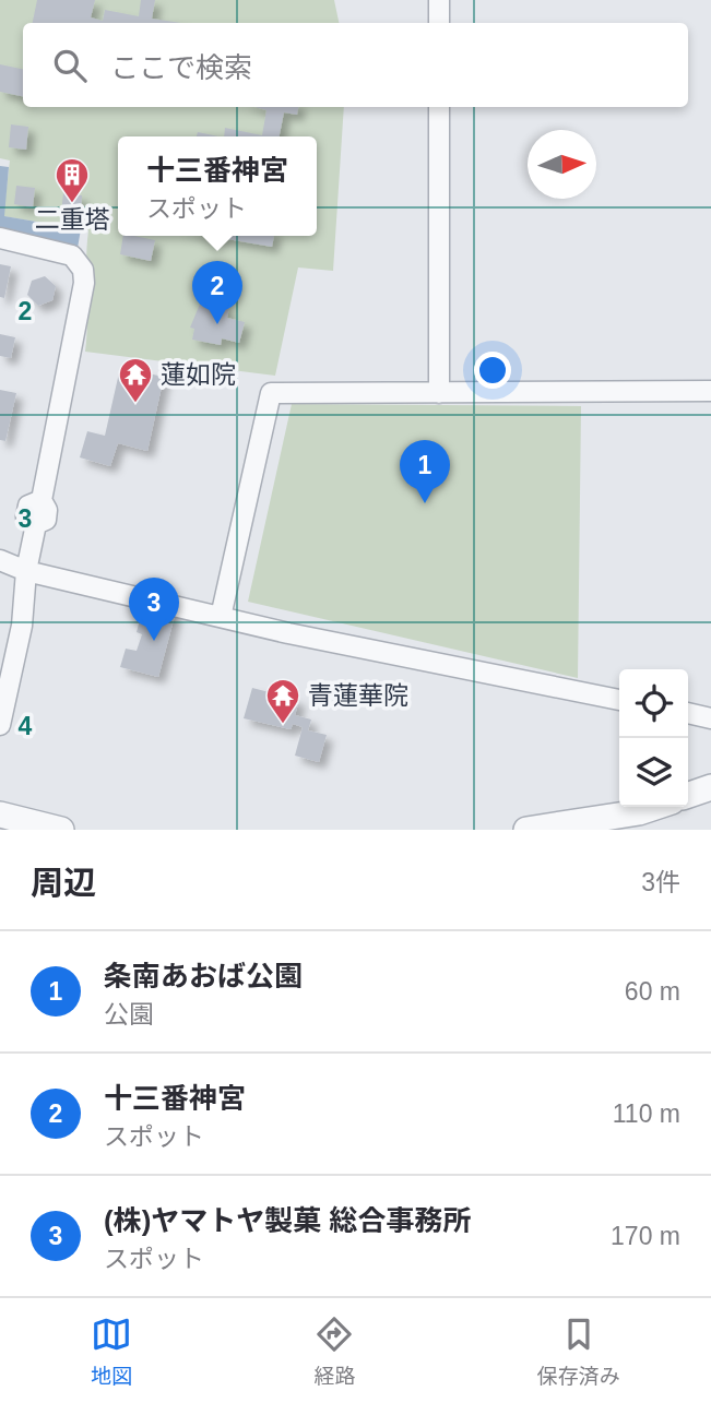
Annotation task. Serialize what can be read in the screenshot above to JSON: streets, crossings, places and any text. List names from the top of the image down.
{
  "places": {
    "building": ["二重塔"],
    "temple": ["蓮如院", "青蓮華院"]
  },
  "north": "right",
  "page": {
    "search": "ここで検索",
    "popup": ["十三番神宮", "スポット"],
    "pins": ["2", "1", "3"],
    "heading": ["周辺", "3件"],
    "list": [
      {
        "mark": "1",
        "name": "条南あおば公園",
        "note": "公園",
        "value": "60 m"
      },
      {
        "mark": "2",
        "name": "十三番神宮",
        "note": "スポット",
        "value": "110 m"
      },
      {
        "mark": "3",
        "name": "(株)ヤマトヤ製菓 総合事務所",
        "note": "スポット",
        "value": "170 m"
      }
    ],
    "nav": ["地図", "経路", "保存済み"]
  },
  "grid": {
    "rows": ["2", "3", "4"]
  }
}
